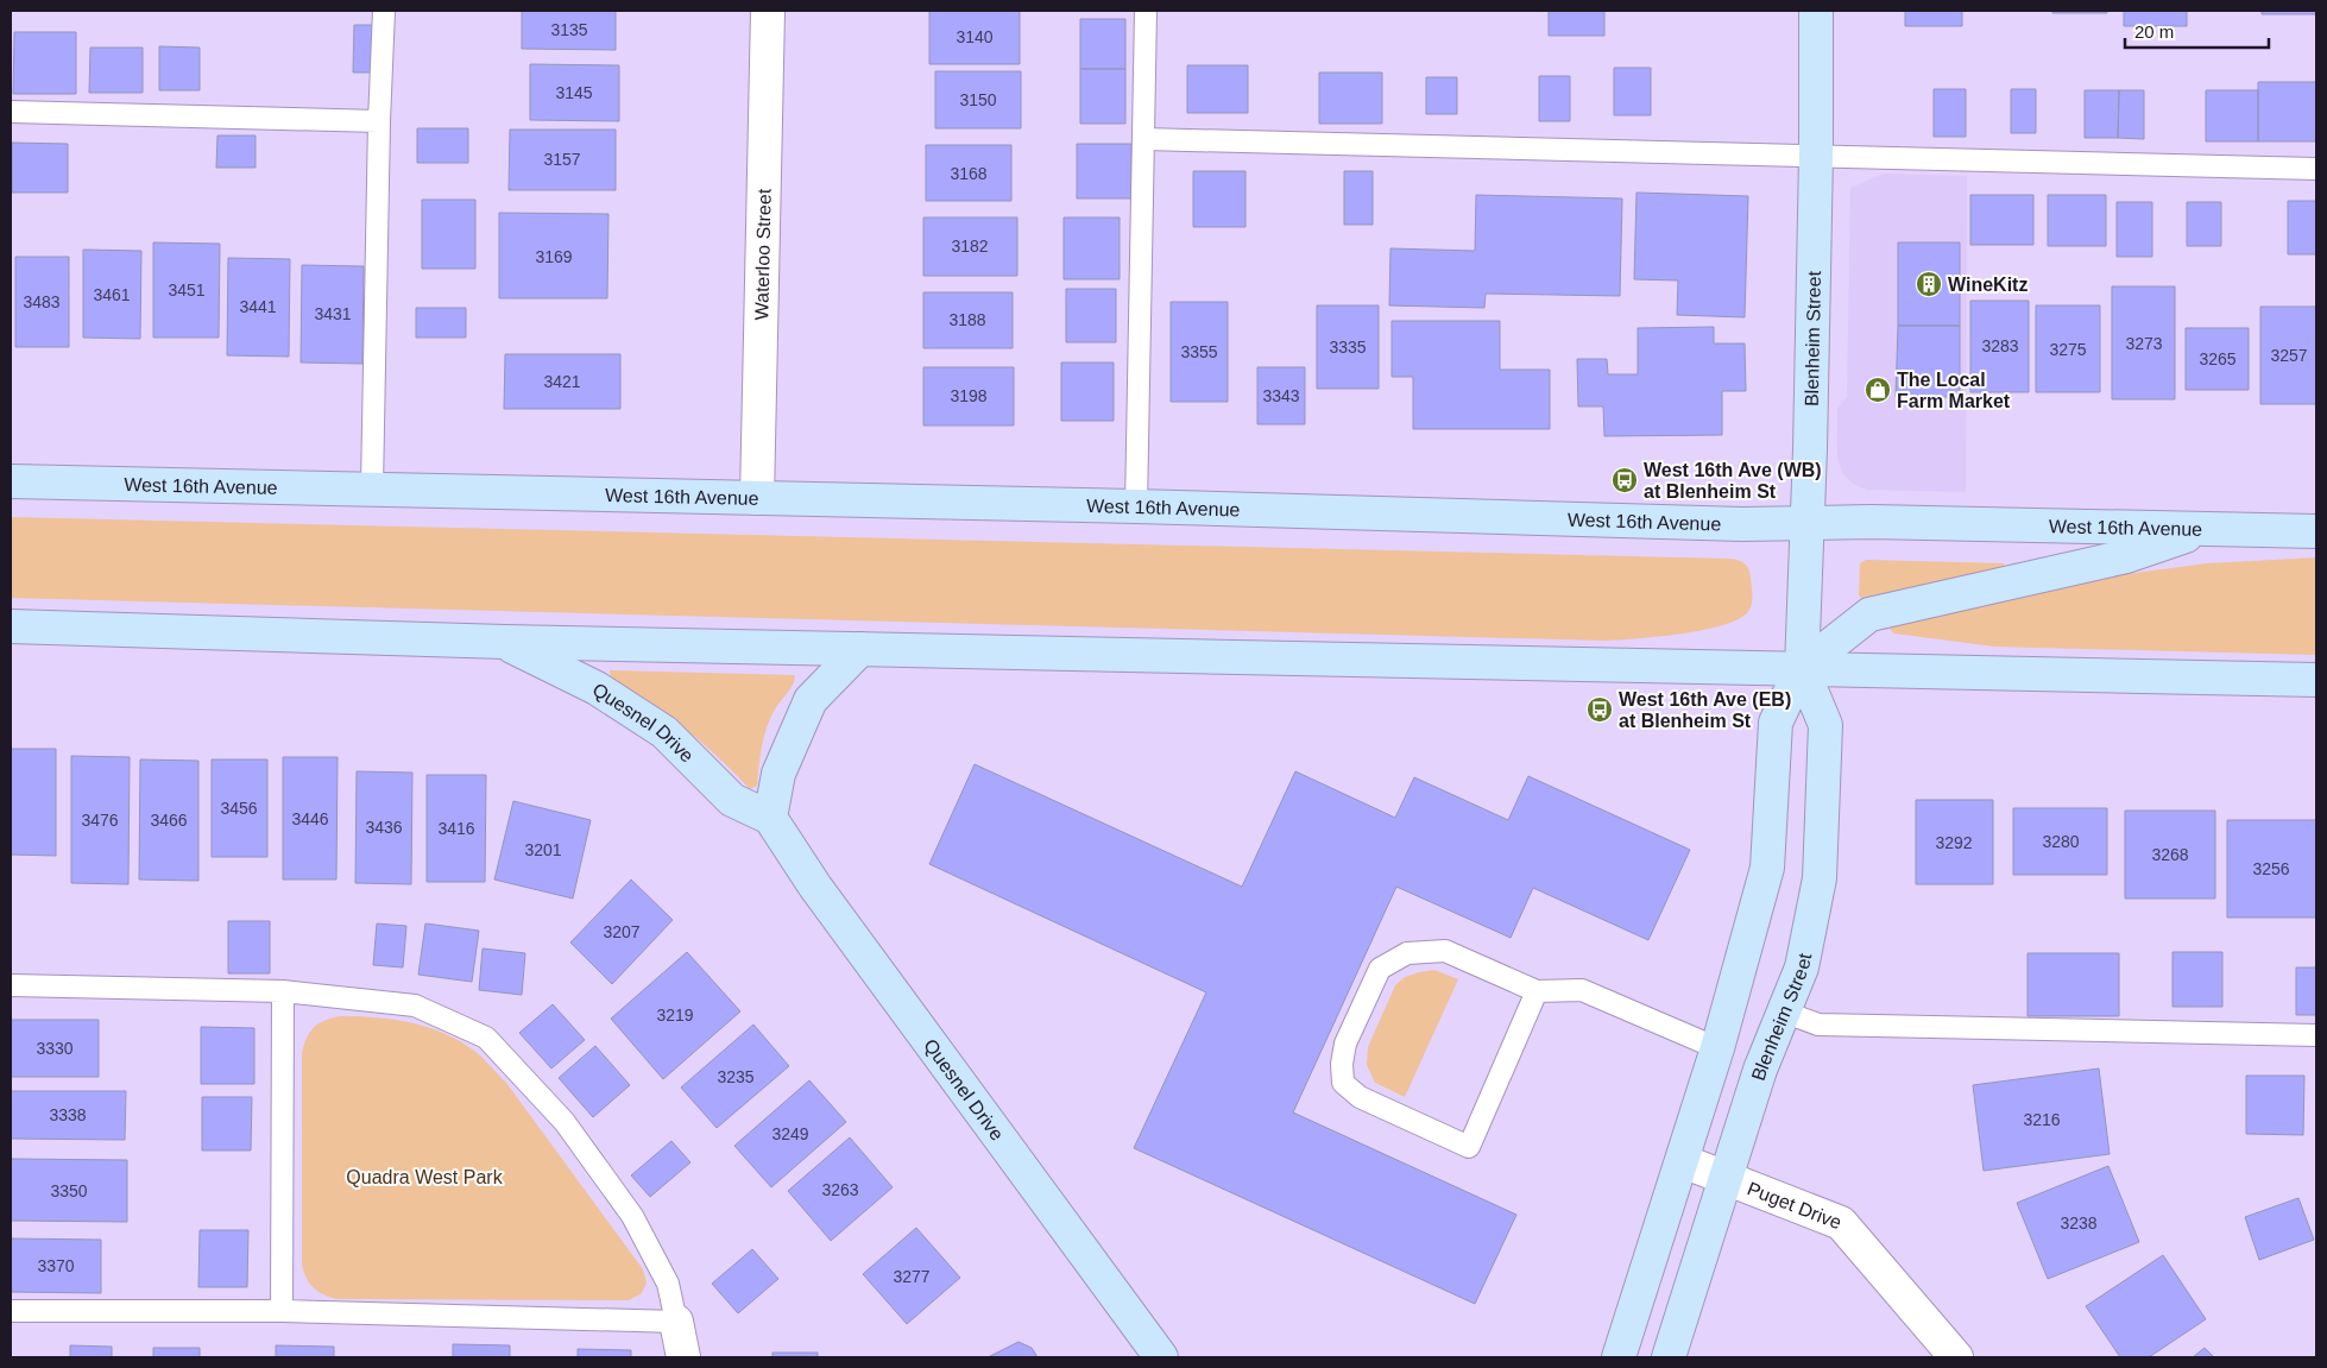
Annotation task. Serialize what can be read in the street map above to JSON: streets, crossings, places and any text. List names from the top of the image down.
{
  "streets": {
    "main road": ["Blenheim Street", "West 16th Avenue", "Quesnel Drive"],
    "street": ["Waterloo Street", "Puget Drive"]
  },
  "crossings": [
    ["Waterloo Street", "West 16th Avenue"],
    ["Blenheim Street", "West 16th Avenue"],
    ["Blenheim Street", "Puget Drive"]
  ],
  "parks": ["Quadra West Park"],
  "places": {
    "building": ["WineKitz"],
    "shop": ["The Local Farm Market"],
    "bus stop": ["West 16th Ave (WB) at Blenheim St", "West 16th Ave (EB) at Blenheim St"]
  },
  "house_numbers": [
    "3135",
    "3140",
    "3145",
    "3150",
    "3157",
    "3168",
    "3182",
    "3169",
    "3451",
    "3461",
    "3483",
    "3441",
    "3431",
    "3188",
    "3273",
    "3283",
    "3335",
    "3275",
    "3355",
    "3257",
    "3265",
    "3421",
    "3198",
    "3343",
    "3456",
    "3446",
    "3476",
    "3466",
    "3436",
    "3416",
    "3280",
    "3292",
    "3201",
    "3268",
    "3256",
    "3207",
    "3219",
    "3330",
    "3235",
    "3338",
    "3216",
    "3249",
    "3263",
    "3350",
    "3238",
    "3370",
    "3277"
  ],
  "scale_bar": "20 m"
}
